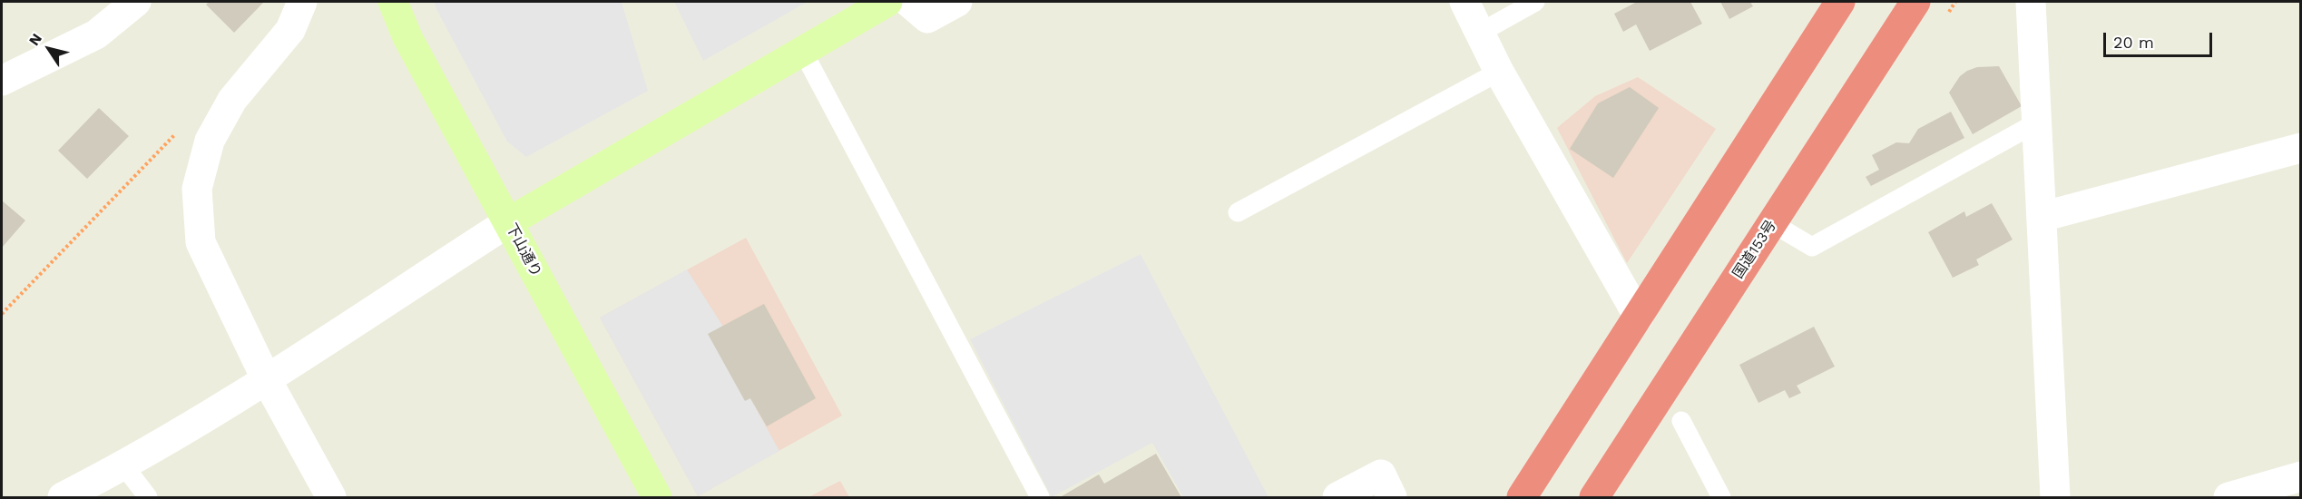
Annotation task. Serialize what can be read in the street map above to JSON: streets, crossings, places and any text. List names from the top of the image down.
{
  "streets": {
    "highway": ["国道153号"],
    "street": ["下山通り"]
  },
  "scale_bar": "20 m",
  "north": "top left"
}
